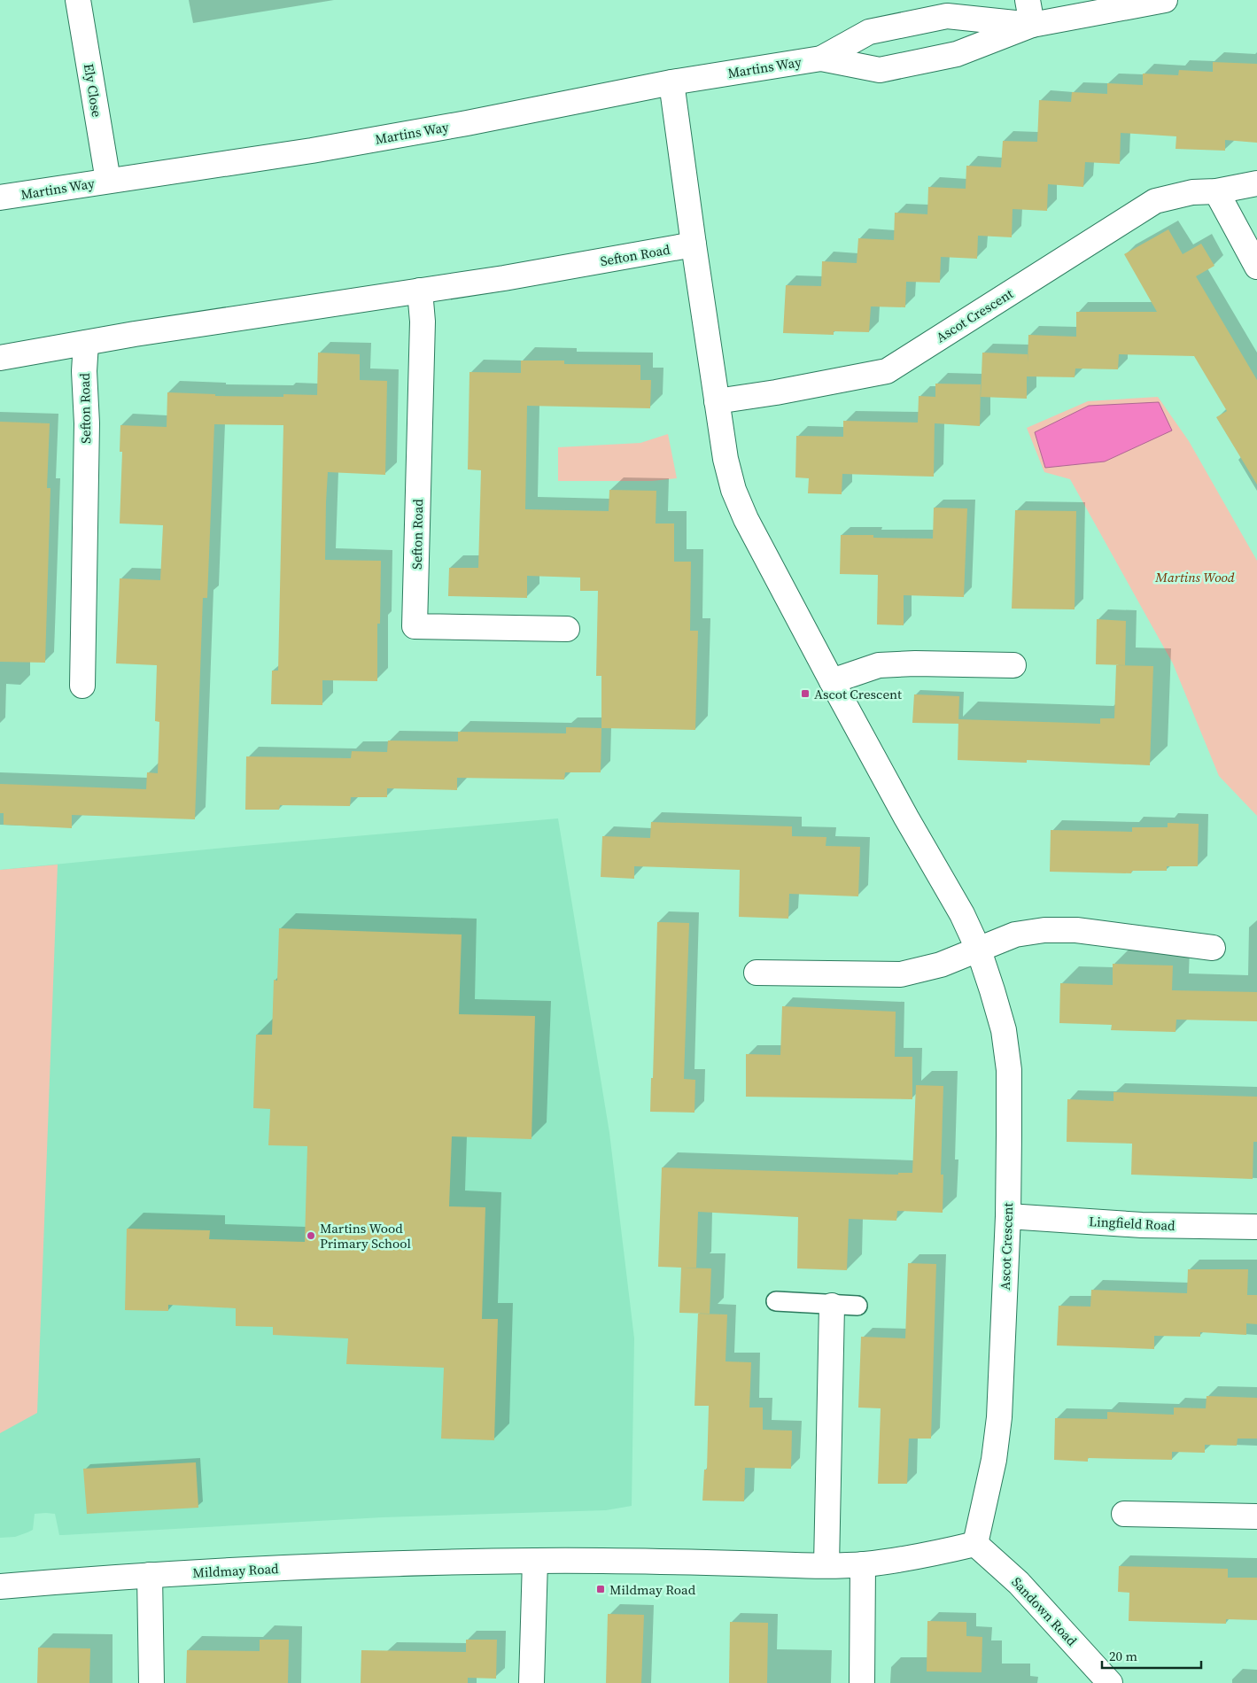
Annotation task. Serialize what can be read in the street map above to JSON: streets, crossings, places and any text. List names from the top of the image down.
{
  "streets": {
    "street": [
      "Martins Way",
      "Ely Close",
      "Sefton Road",
      "Ascot Crescent",
      "Lingfield Road",
      "Mildmay Road",
      "Sandown Road"
    ]
  },
  "crossings": [
    ["Martins Way", "Ely Close"],
    ["Martins Way", "Ascot Crescent"],
    ["Sefton Road", "Ascot Crescent"],
    ["Ascot Crescent", "Lingfield Road"],
    ["Ascot Crescent", "Mildmay Road"],
    ["Ascot Crescent", "Sandown Road"],
    ["Mildmay Road", "Sandown Road"]
  ],
  "parks": ["Martins Wood"],
  "places": {
    "transit": ["Ascot Crescent", "Mildmay Road"],
    "other": ["Martins Wood Primary School"]
  },
  "scale_bar": "20 m"
}
